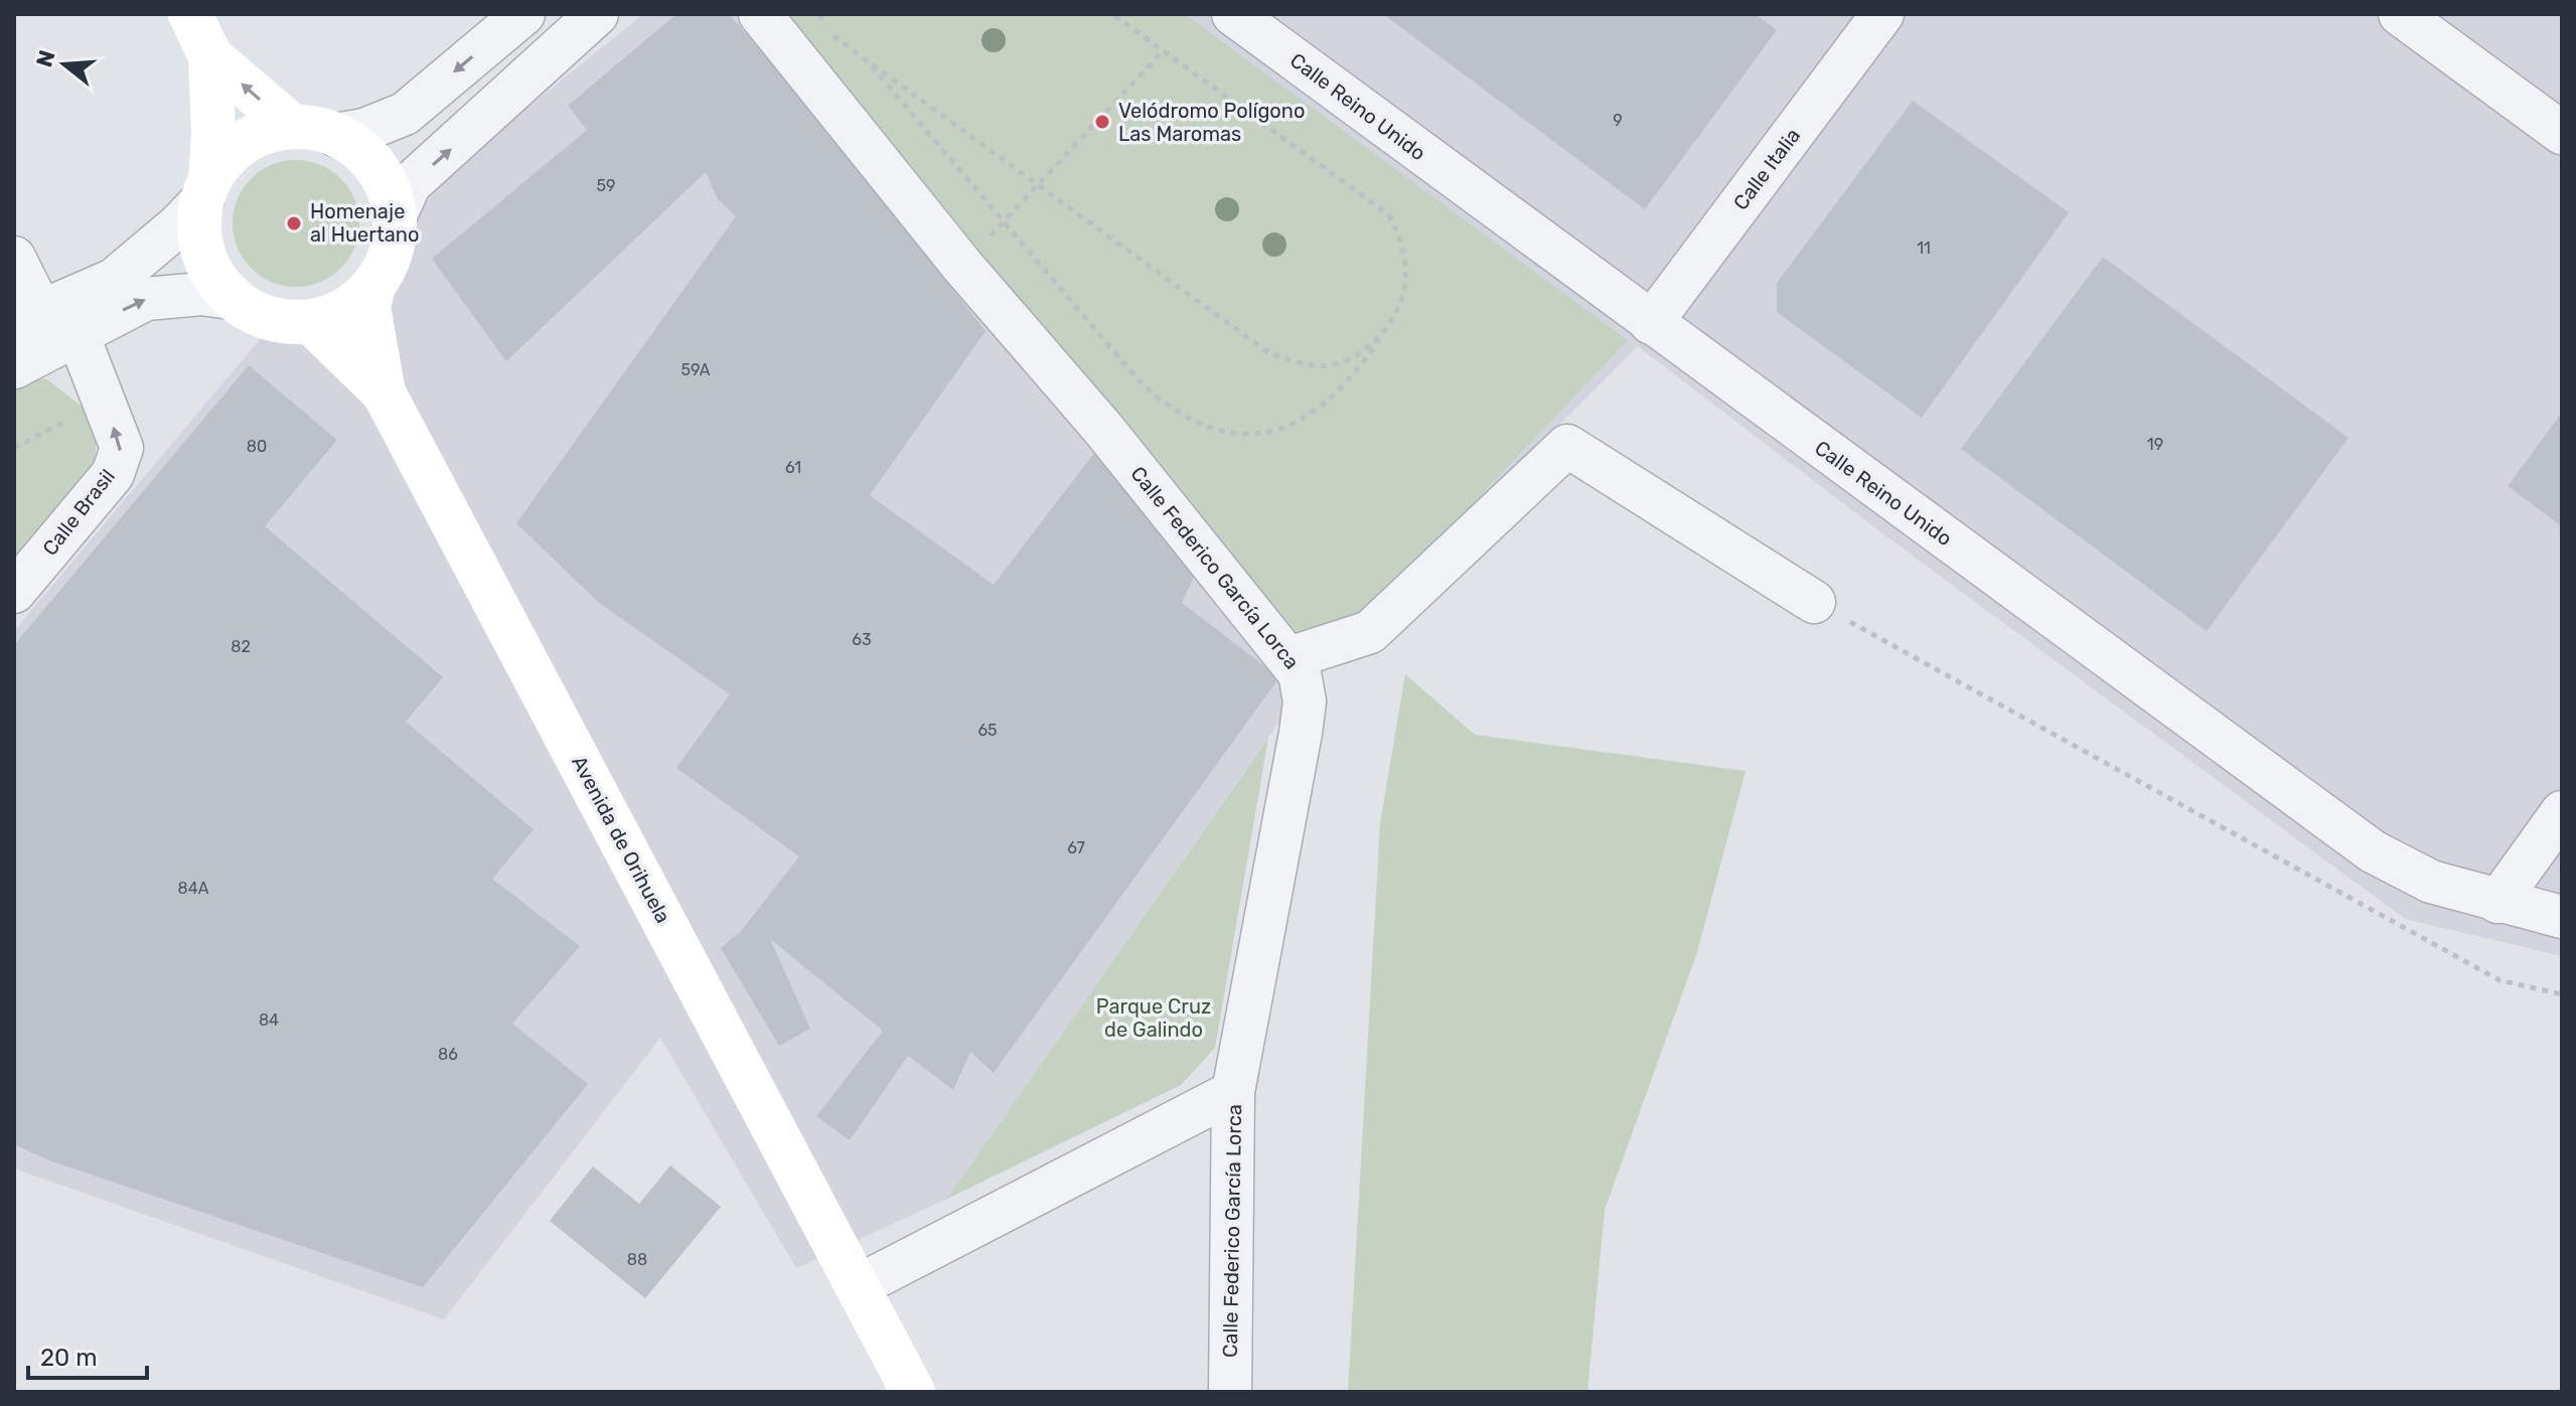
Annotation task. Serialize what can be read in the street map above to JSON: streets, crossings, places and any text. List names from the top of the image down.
{
  "streets": {
    "main road": ["Avenida de Orihuela"],
    "street": [
      "Calle Reino Unido",
      "Calle Italia",
      "Calle Brasil",
      "Calle Federico García Lorca"
    ]
  },
  "crossings": [
    ["Calle Reino Unido", "Calle Italia"]
  ],
  "one_way": ["Calle Brasil"],
  "parks": ["Parque Cruz de Galindo"],
  "places": ["Velódromo Polígono Las Maromas", "Homenaje al Huertano"],
  "house_numbers": [
    "9",
    "59",
    "11",
    "59A",
    "19",
    "80",
    "61",
    "63",
    "82",
    "65",
    "67",
    "84A",
    "84",
    "86",
    "88"
  ],
  "scale_bar": "20 m",
  "north": "left"
}
